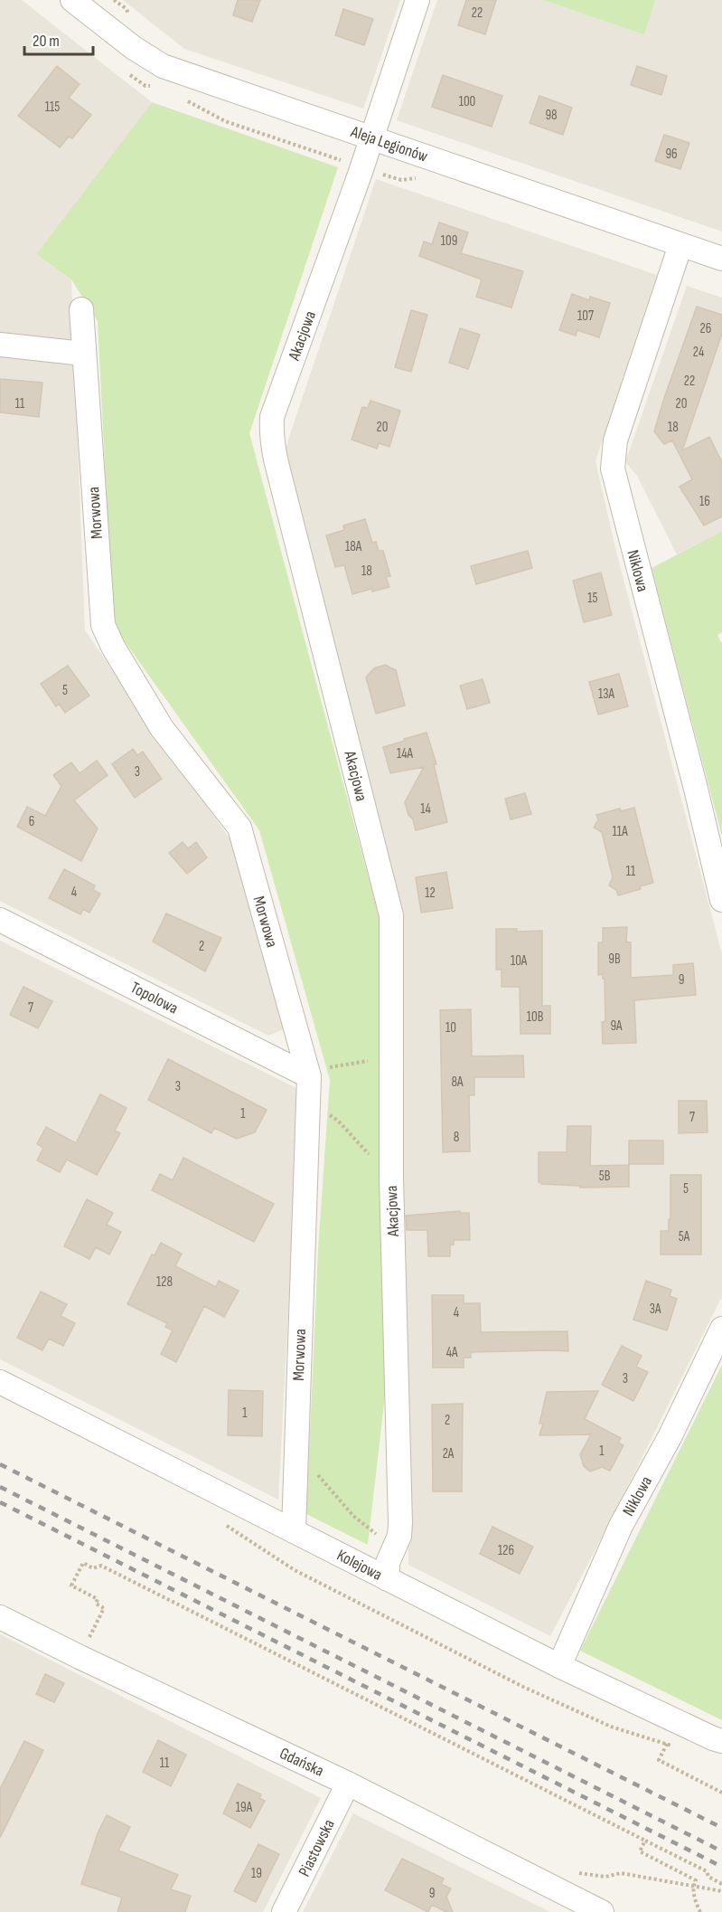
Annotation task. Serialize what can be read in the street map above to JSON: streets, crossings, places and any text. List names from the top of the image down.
{
  "streets": {
    "street": [
      "Aleja Legionów",
      "Akacjowa",
      "Morwowa",
      "Niklowa",
      "Topolowa",
      "Kolejowa",
      "Gdańska",
      "Piastowska"
    ]
  },
  "crossings": [
    ["Aleja Legionów", "Akacjowa"],
    ["Aleja Legionów", "Niklowa"],
    ["Akacjowa", "Kolejowa"],
    ["Morwowa", "Topolowa"],
    ["Morwowa", "Kolejowa"],
    ["Niklowa", "Kolejowa"],
    ["Gdańska", "Piastowska"]
  ],
  "house_numbers": [
    "22",
    "100",
    "115",
    "98",
    "96",
    "109",
    "107",
    "26",
    "24",
    "22",
    "11",
    "20",
    "20",
    "18",
    "16",
    "18A",
    "18",
    "15",
    "5",
    "13A",
    "14A",
    "3",
    "14",
    "6",
    "11A",
    "11",
    "4",
    "12",
    "2",
    "9B",
    "10A",
    "9",
    "7",
    "10B",
    "9A",
    "10",
    "8A",
    "3",
    "1",
    "7",
    "8",
    "5B",
    "5",
    "5A",
    "128",
    "3A",
    "4",
    "4A",
    "3",
    "1",
    "2",
    "1",
    "2A",
    "126",
    "11",
    "19A",
    "19",
    "9"
  ],
  "scale_bar": "20 m"
}
